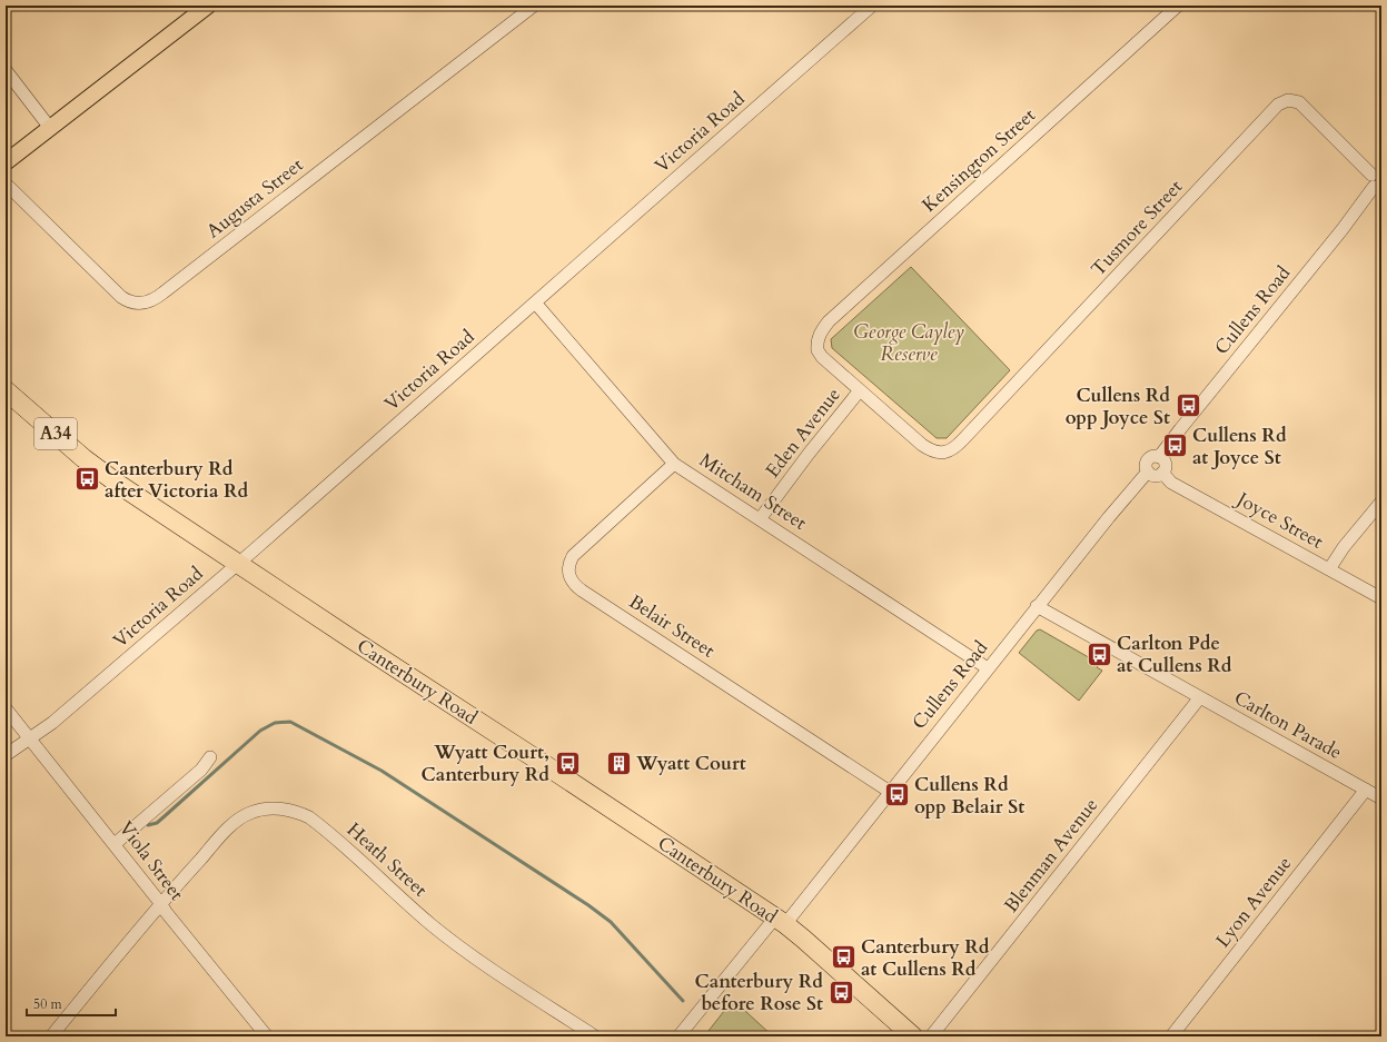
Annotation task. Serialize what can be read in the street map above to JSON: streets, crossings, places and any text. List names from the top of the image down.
{
  "streets": {
    "highway": ["A34", "Canterbury Road"],
    "street": [
      "Victoria Road",
      "Kensington Street",
      "Augusta Street",
      "Tusmore Street",
      "Cullens Road",
      "Eden Avenue",
      "Mitcham Street",
      "Joyce Street",
      "Belair Street",
      "Carlton Parade",
      "Blenman Avenue",
      "Heath Street",
      "Viola Street",
      "Lyon Avenue"
    ]
  },
  "crossings": [
    ["Victoria Road", "Mitcham Street"],
    ["Victoria Road", "Canterbury Road"],
    ["Victoria Road", "Viola Street"],
    ["Kensington Street", "Tusmore Street"],
    ["Kensington Street", "Eden Avenue"],
    ["Tusmore Street", "Cullens Road"],
    ["Tusmore Street", "Eden Avenue"],
    ["Cullens Road", "Mitcham Street"],
    ["Cullens Road", "Joyce Street"],
    ["Cullens Road", "Belair Street"],
    ["Cullens Road", "Canterbury Road"],
    ["Cullens Road", "Carlton Parade"],
    ["Eden Avenue", "Mitcham Street"],
    ["Mitcham Street", "Belair Street"],
    ["Carlton Parade", "Blenman Avenue"],
    ["Carlton Parade", "Lyon Avenue"],
    ["Heath Street", "Viola Street"]
  ],
  "parks": ["George Cayley Reserve"],
  "places": {
    "bus stop": [
      "Cullens Rd opp Joyce St",
      "Cullens Rd at Joyce St",
      "Canterbury Rd after Victoria Rd",
      "Carlton Pde at Cullens Rd",
      "Wyatt Court, Canterbury Rd",
      "Cullens Rd opp Belair St",
      "Canterbury Rd at Cullens Rd",
      "Canterbury Rd before Rose St"
    ],
    "building": ["Wyatt Court"]
  },
  "scale_bar": "50 m"
}
